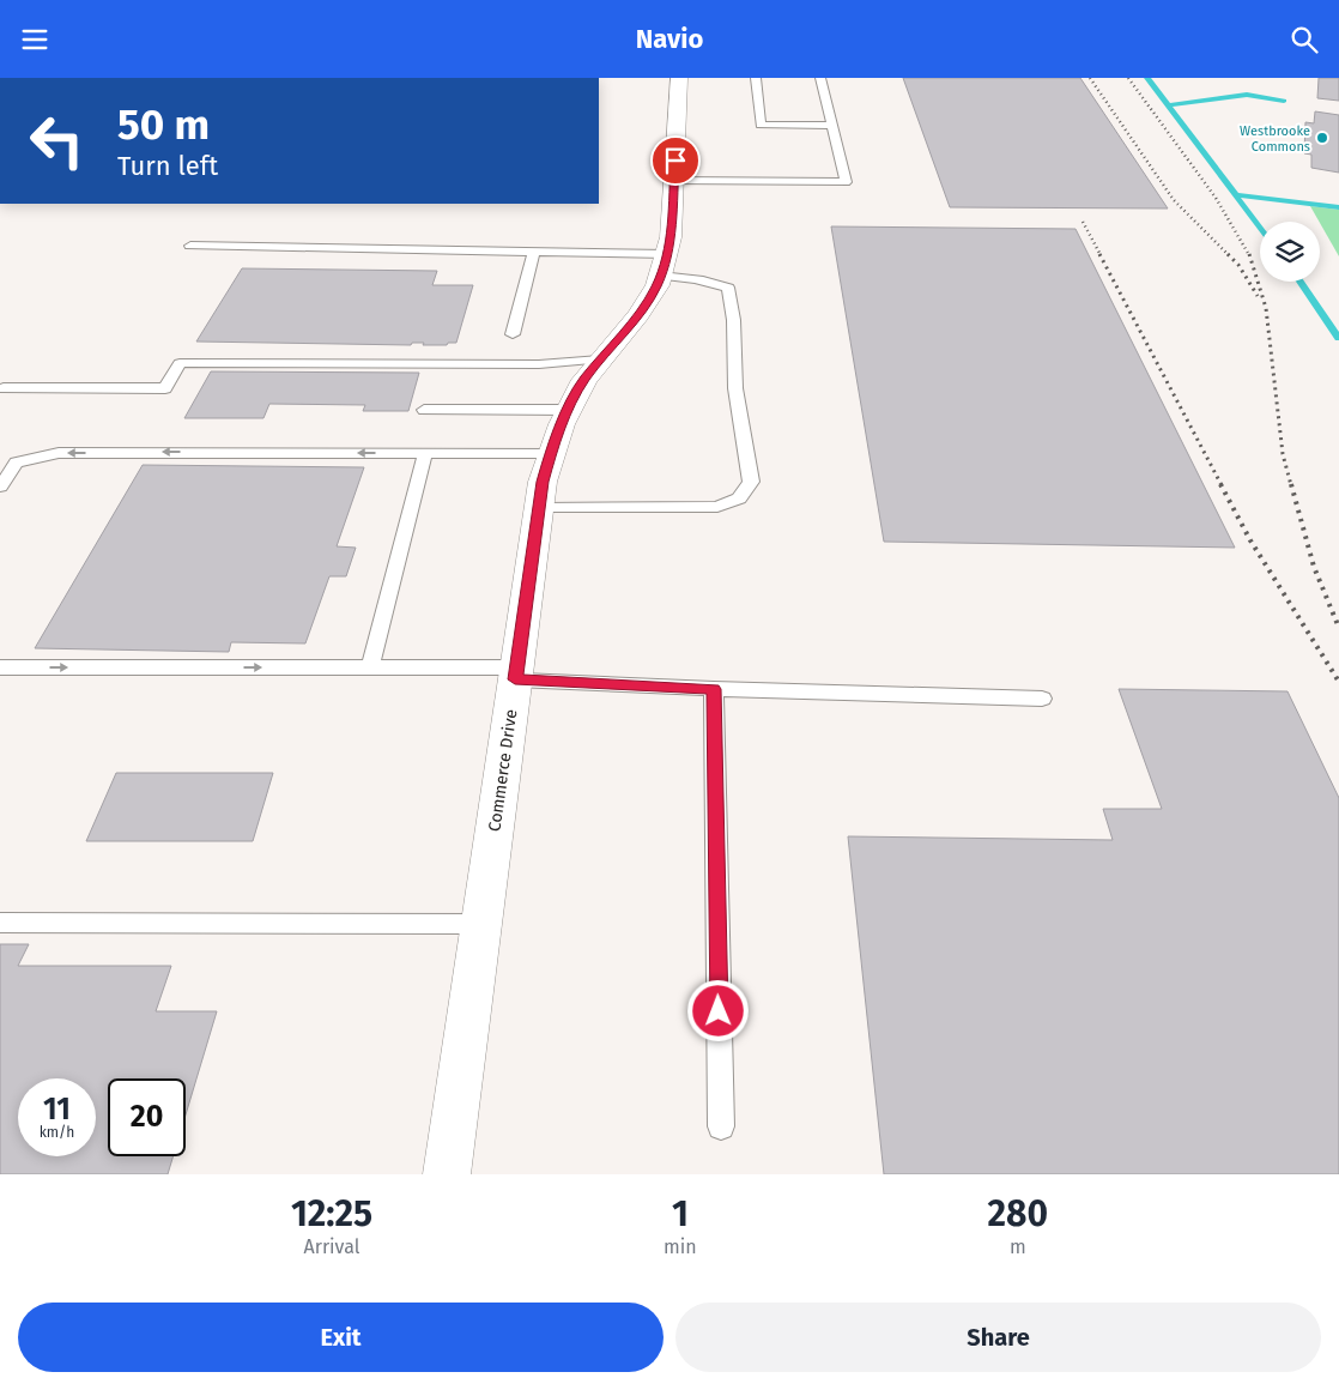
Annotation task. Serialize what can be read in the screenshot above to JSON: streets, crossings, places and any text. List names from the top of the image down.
{
  "streets": {
    "street": ["Commerce Drive"]
  },
  "places": ["Westbrooke Commons"],
  "page": {
    "header": "Navio",
    "turn": ["50 m", "Turn left"],
    "speed": "11 km/h",
    "limit": "20",
    "eta": [
      "12:25",
      "Arrival",
      "1",
      "min",
      "280",
      "m"
    ],
    "buttons": ["Exit", "Share"]
  }
}
